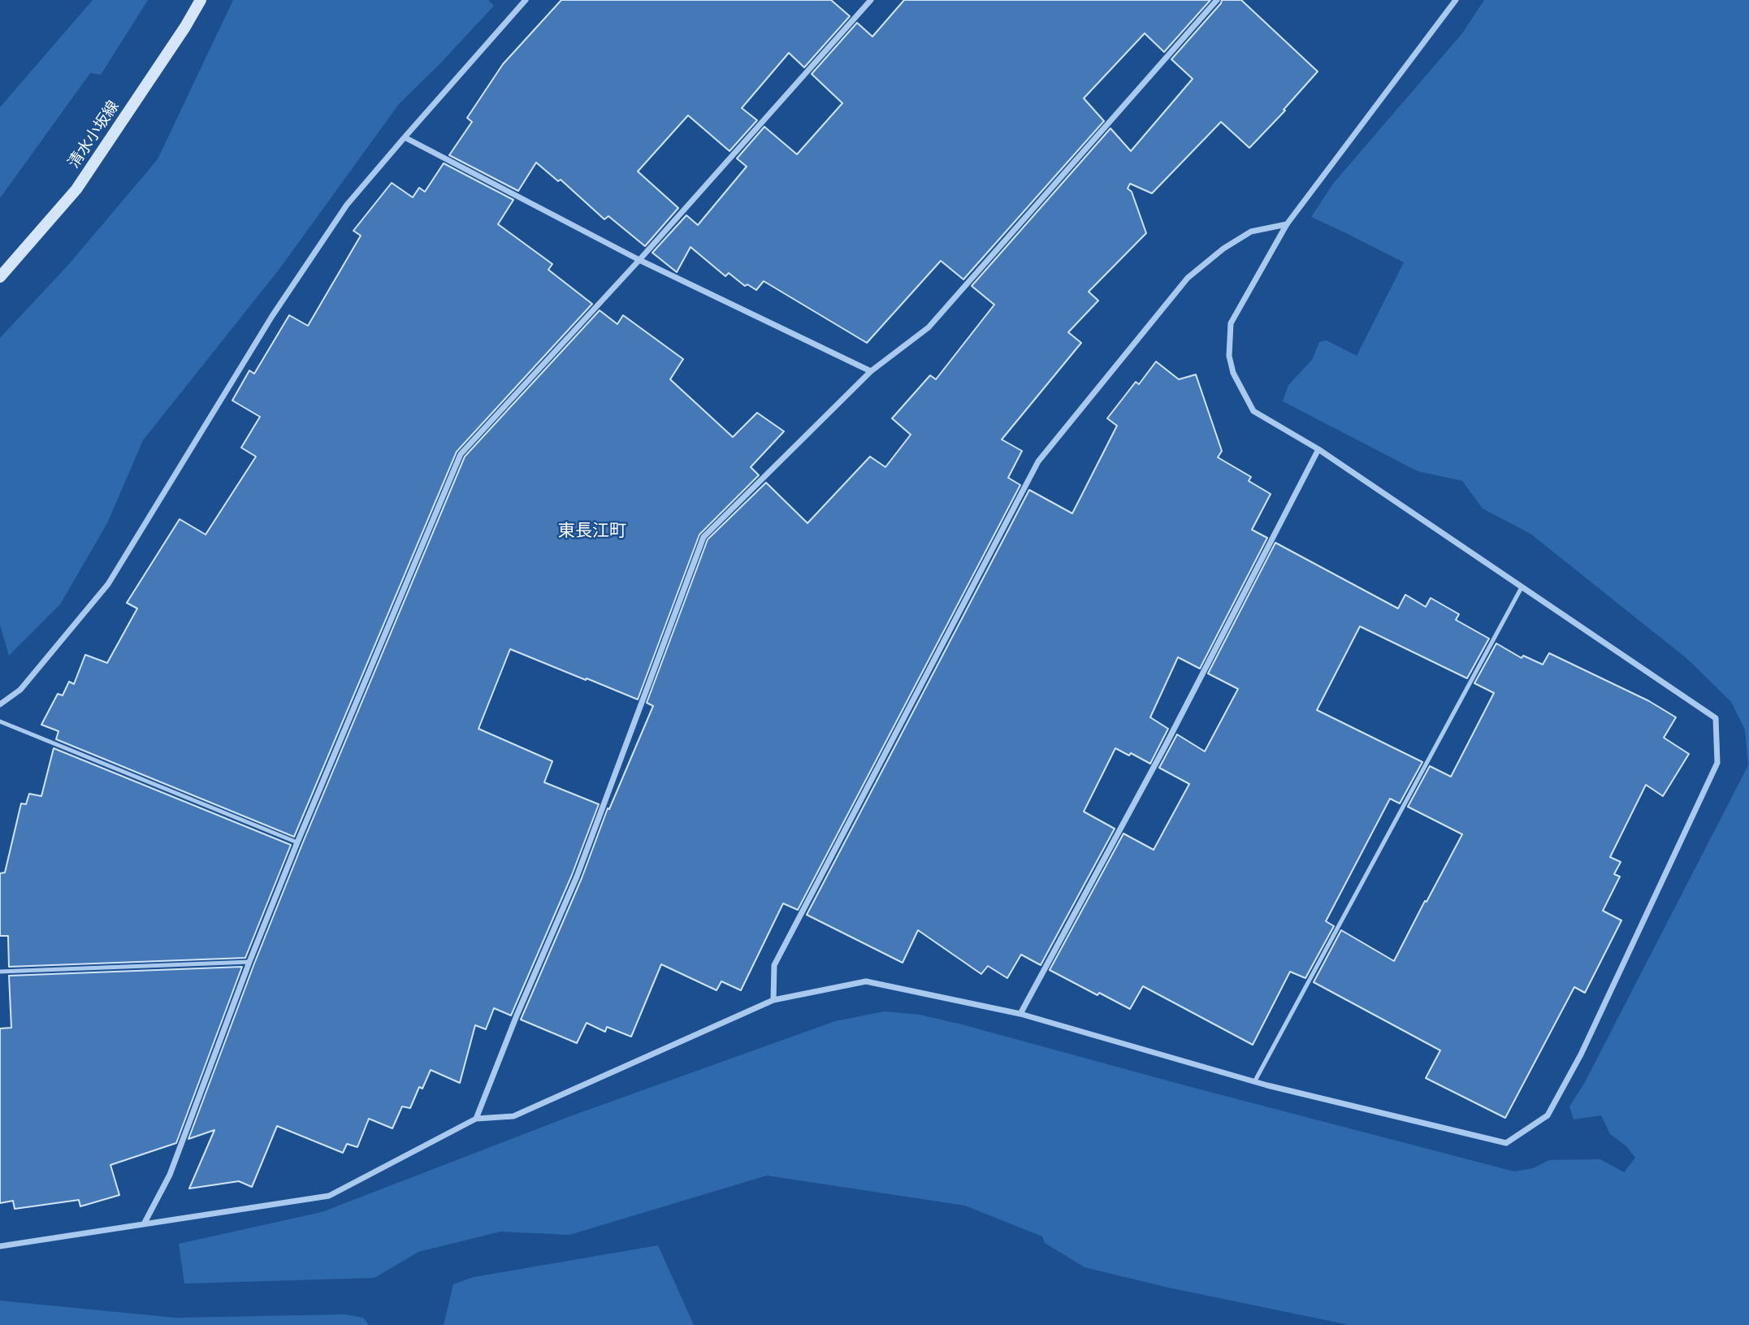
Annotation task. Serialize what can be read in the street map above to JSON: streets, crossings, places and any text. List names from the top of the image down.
{
  "streets": {
    "main road": ["清水小坂線"]
  },
  "districts": ["東長江町"]
}
